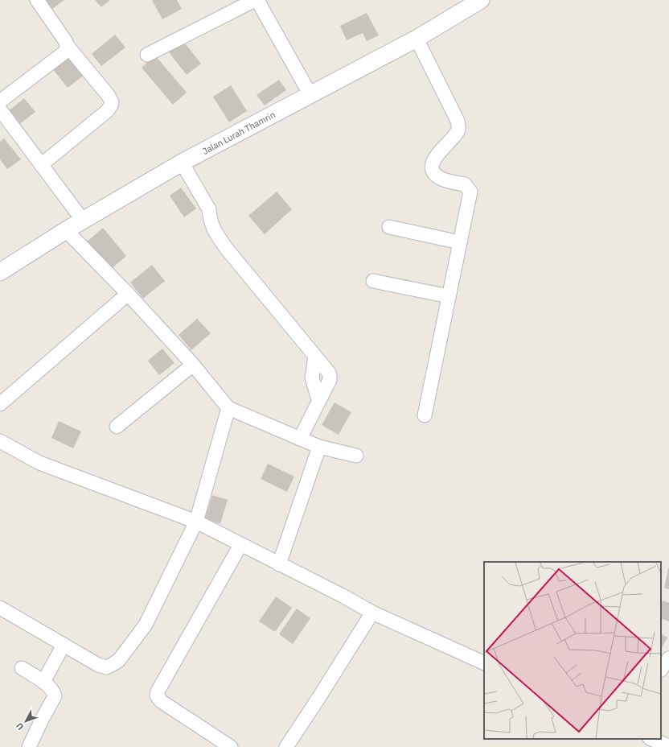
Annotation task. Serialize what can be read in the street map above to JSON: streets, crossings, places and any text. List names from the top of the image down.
{
  "streets": {
    "street": ["Jalan Lurah Thamrin"]
  },
  "north": "bottom left"
}
